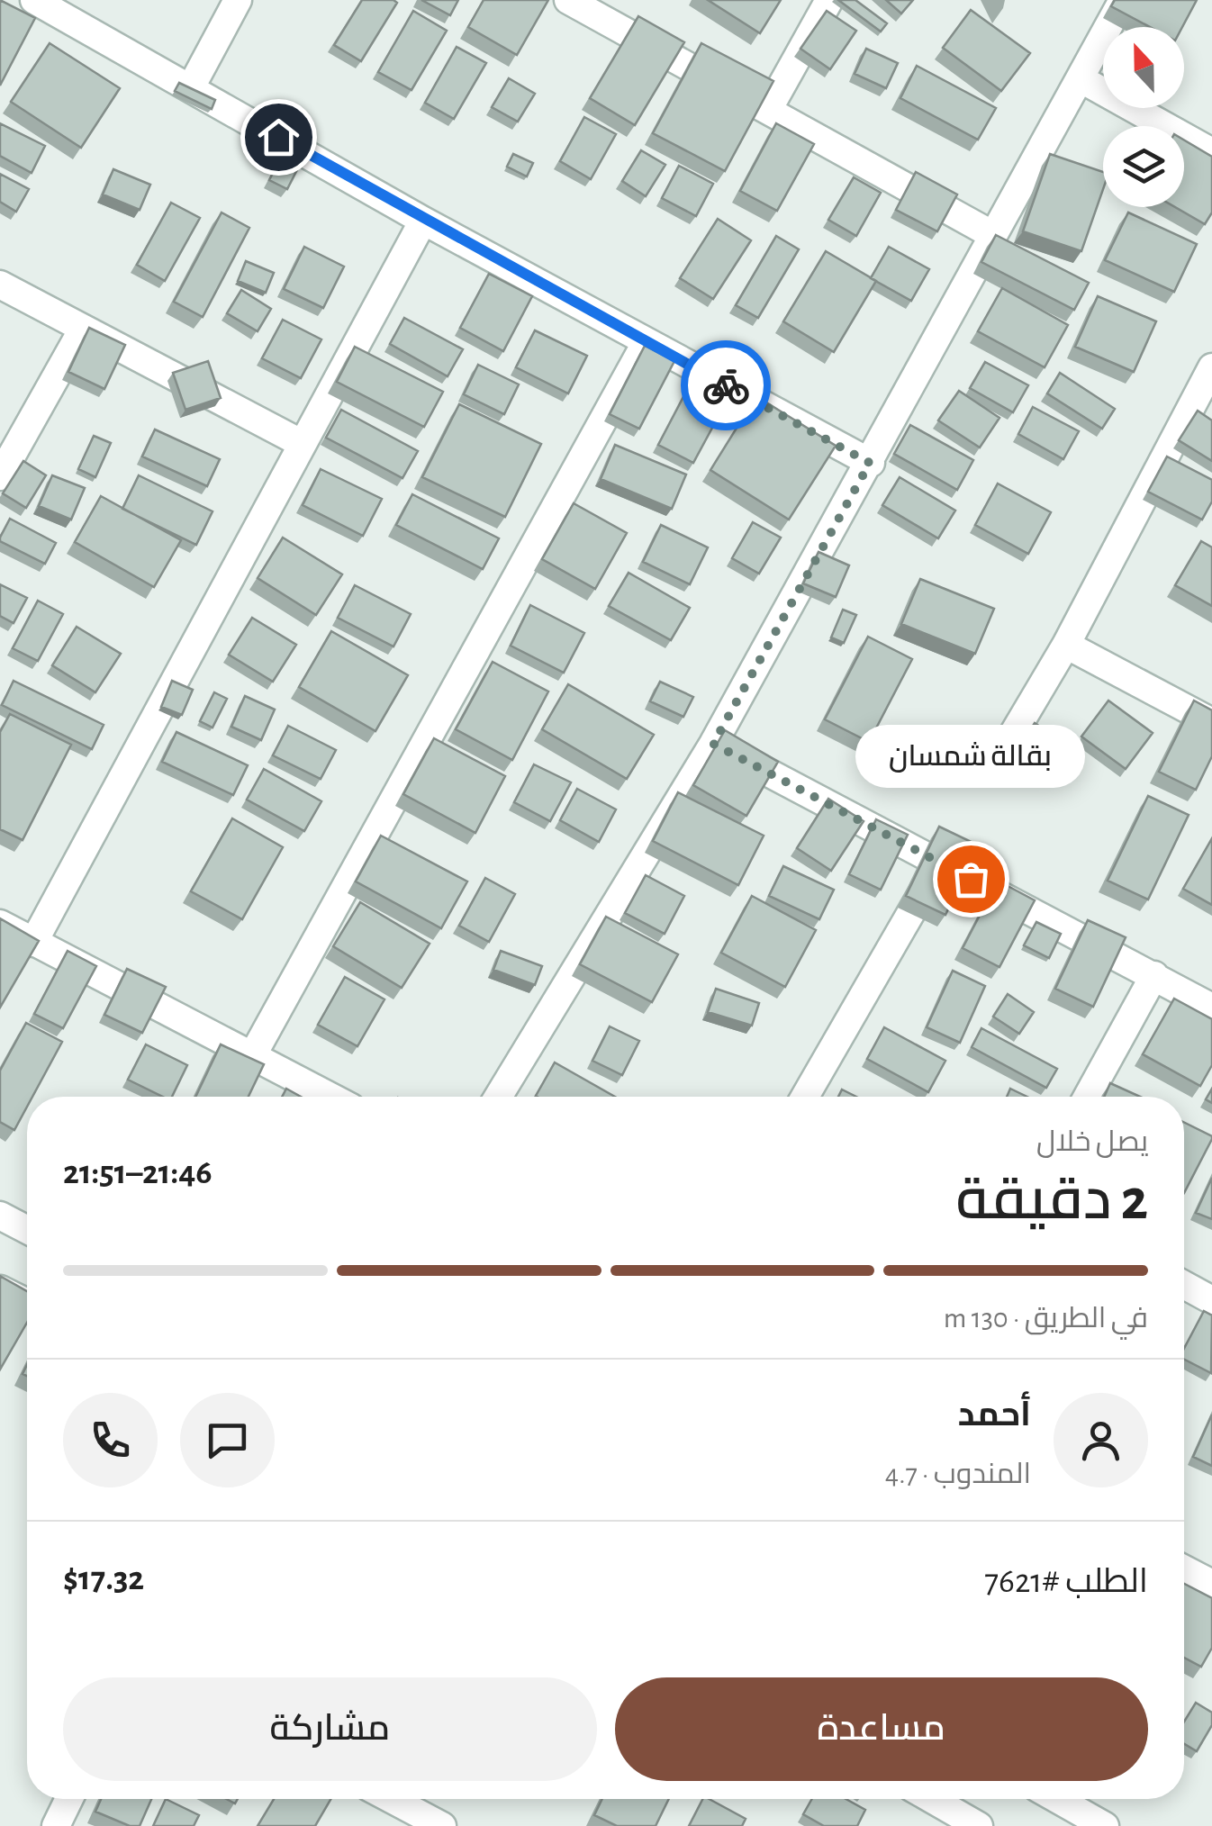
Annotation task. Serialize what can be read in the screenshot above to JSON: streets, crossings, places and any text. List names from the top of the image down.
{
  "places": ["بقالة شمسان"],
  "north": "top",
  "page": {
    "bubble": "بقالة شمسان",
    "heading": ["2 دقيقة", "يصل خلال", "21:46–21:51"],
    "panel": [
      "أحمد",
      "المندوب · 4.7",
      "الطلب #7621",
      "$17.32"
    ],
    "bar": "في الطريق · 130 m",
    "buttons": ["مساعدة", "مشاركة"]
  }
}
